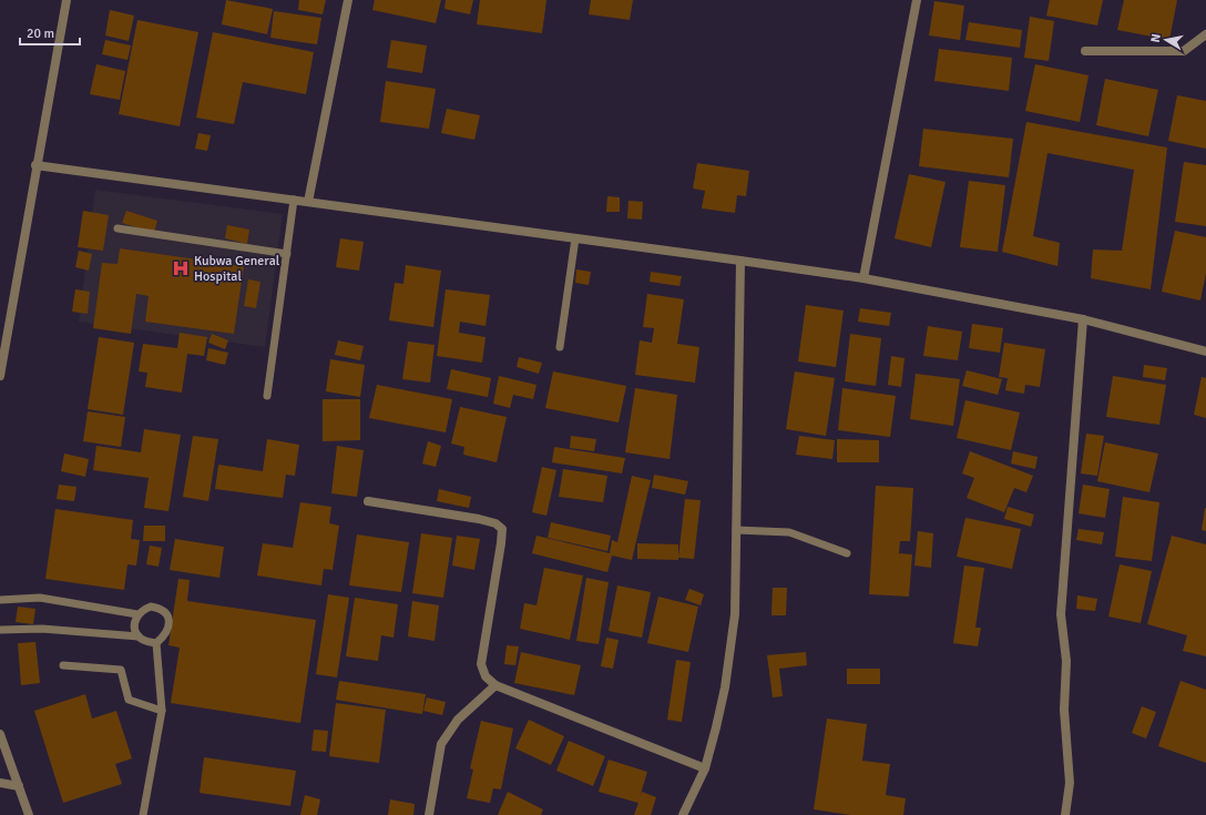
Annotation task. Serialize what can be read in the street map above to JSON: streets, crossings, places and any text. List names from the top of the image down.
{
  "places": {
    "hospital": ["Kubwa General Hospital"]
  },
  "scale_bar": "20 m",
  "north": "left"
}
